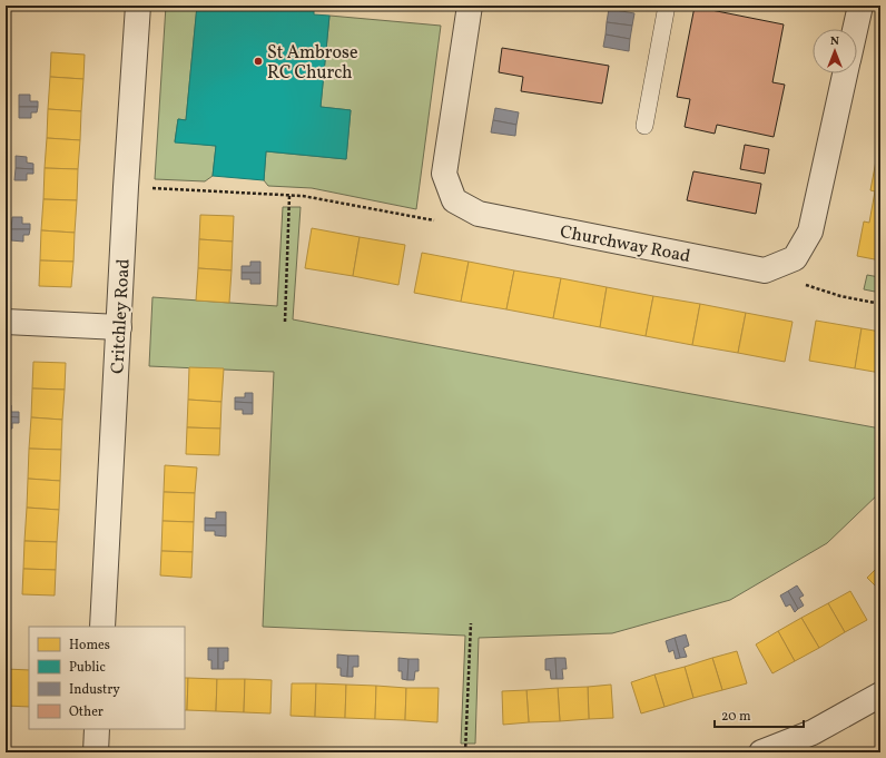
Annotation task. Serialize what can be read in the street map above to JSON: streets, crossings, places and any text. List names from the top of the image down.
{
  "streets": {
    "street": ["Churchway Road", "Critchley Road"]
  },
  "places": ["St Ambrose RC Church"],
  "legend": [
    "Homes",
    "Public",
    "Industry",
    "Other"
  ],
  "scale_bar": "20 m",
  "north": "top"
}
